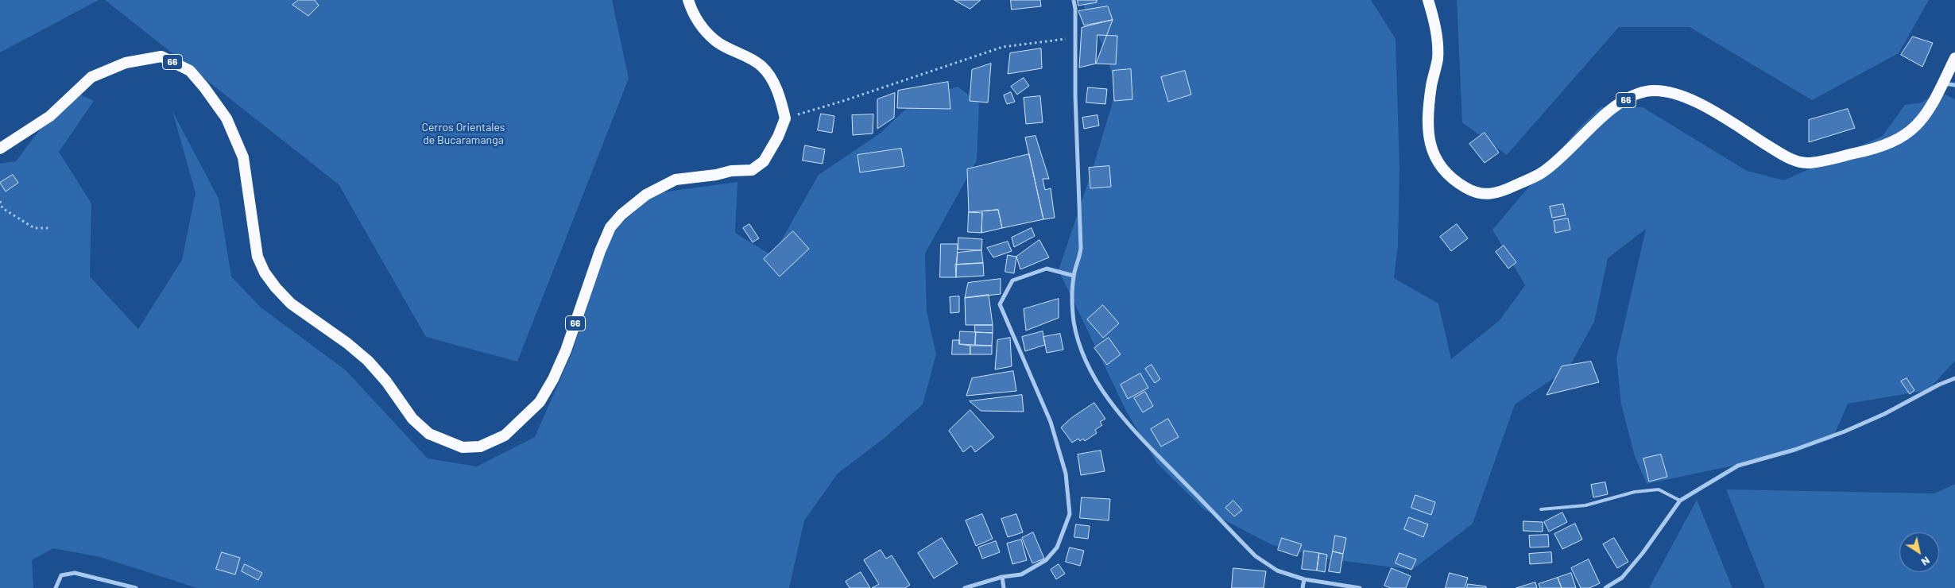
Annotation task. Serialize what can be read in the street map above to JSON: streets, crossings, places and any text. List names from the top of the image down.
{
  "streets": {
    "highway": ["66"]
  },
  "parks": ["Cerros Orientales de Bucaramanga"],
  "north": "bottom right"
}
